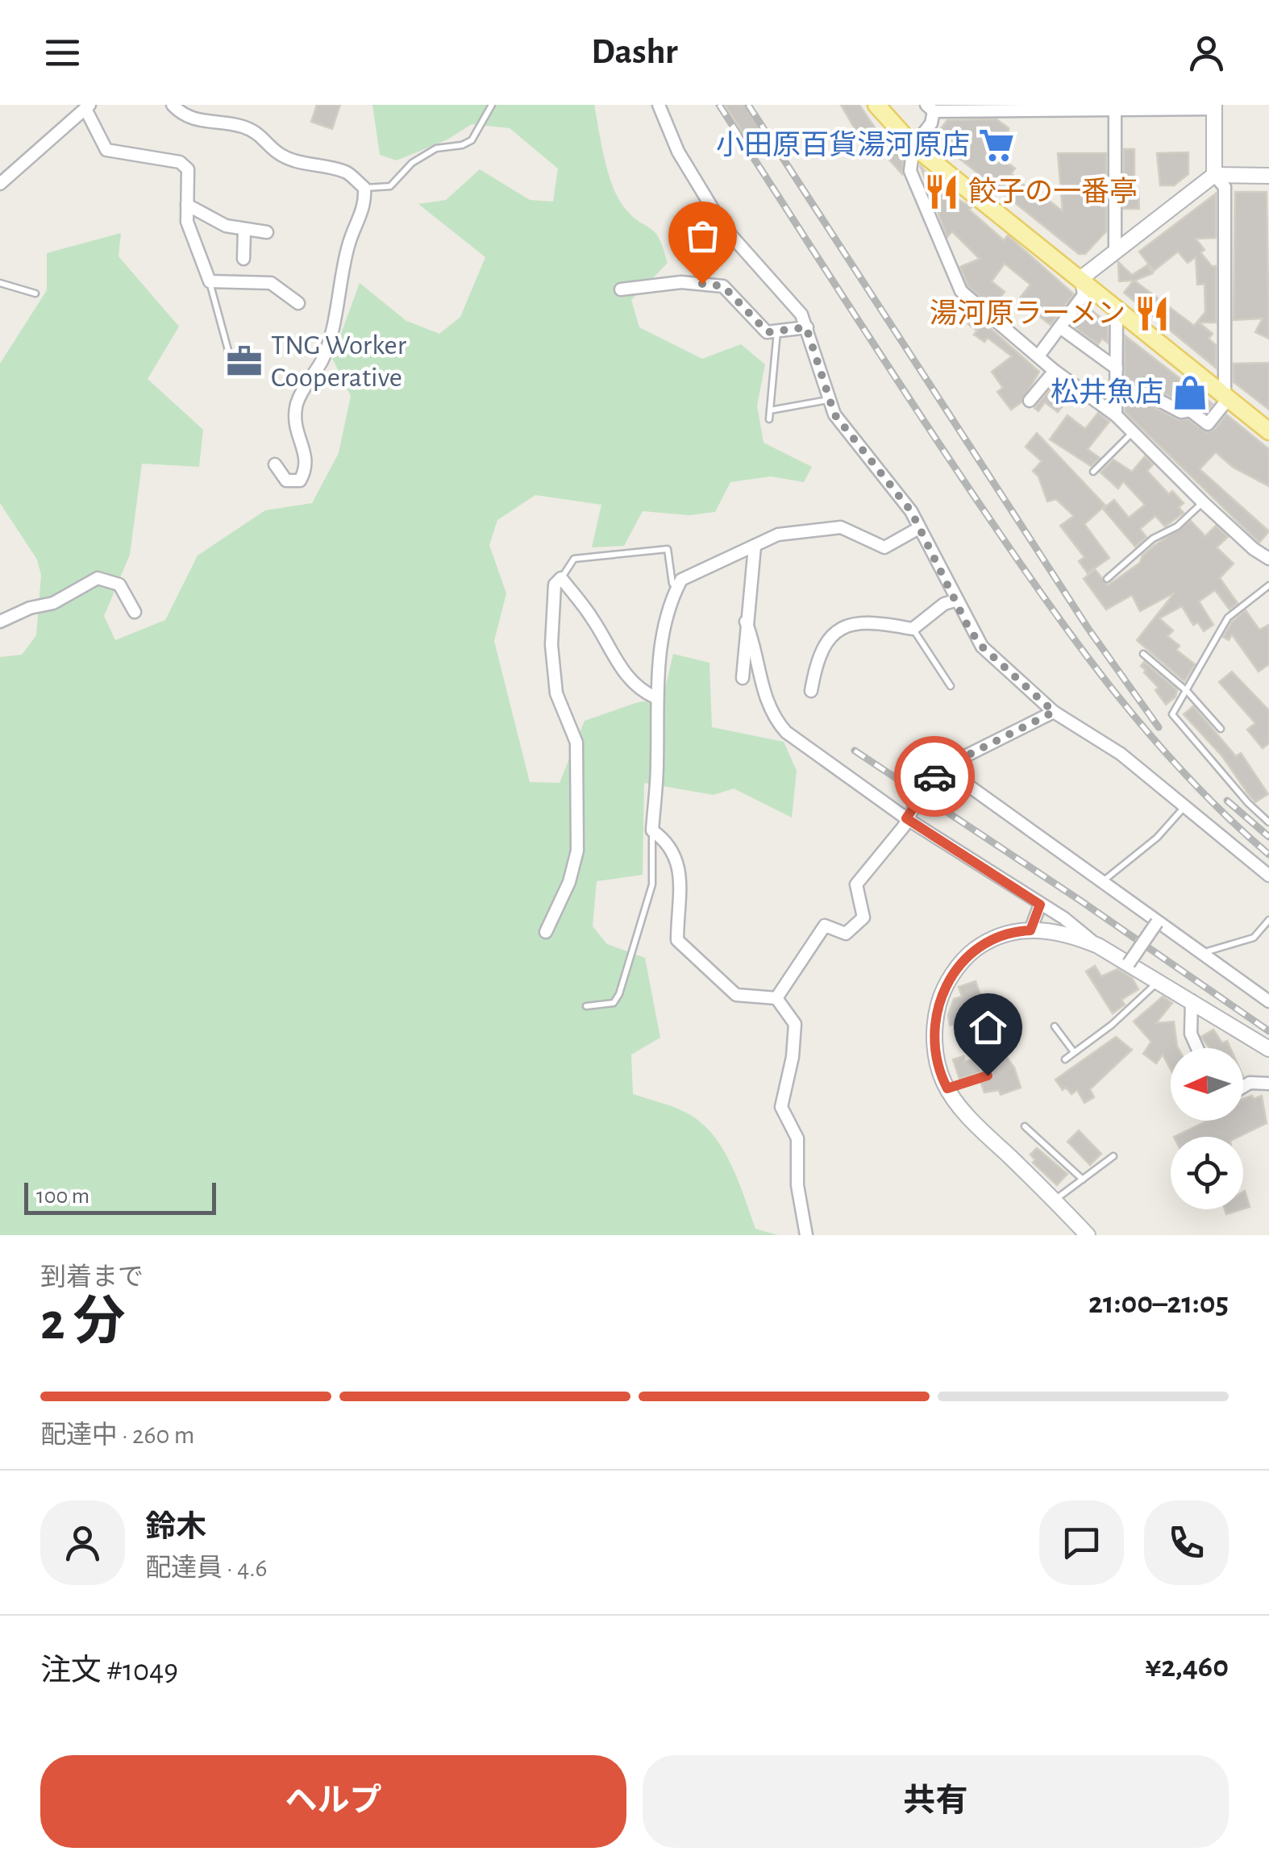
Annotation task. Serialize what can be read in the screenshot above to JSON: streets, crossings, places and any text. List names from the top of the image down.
{
  "places": {
    "supermarket": ["小田原百貨湯河原店"],
    "restaurant": ["餃子の一番亭", "湯河原ラーメン"],
    "office": ["TNG Worker Cooperative"],
    "shop": ["松井魚店"]
  },
  "scale_bar": "100 m",
  "north": "left",
  "page": {
    "header": "Dashr",
    "scale": "100 m",
    "heading": ["2 分", "到着まで", "21:00–21:05"],
    "panel": [
      "鈴木",
      "配達員 · 4.6",
      "注文 #1049",
      "¥2,460"
    ],
    "bar": "配達中 · 260 m",
    "buttons": ["ヘルプ", "共有"]
  }
}
